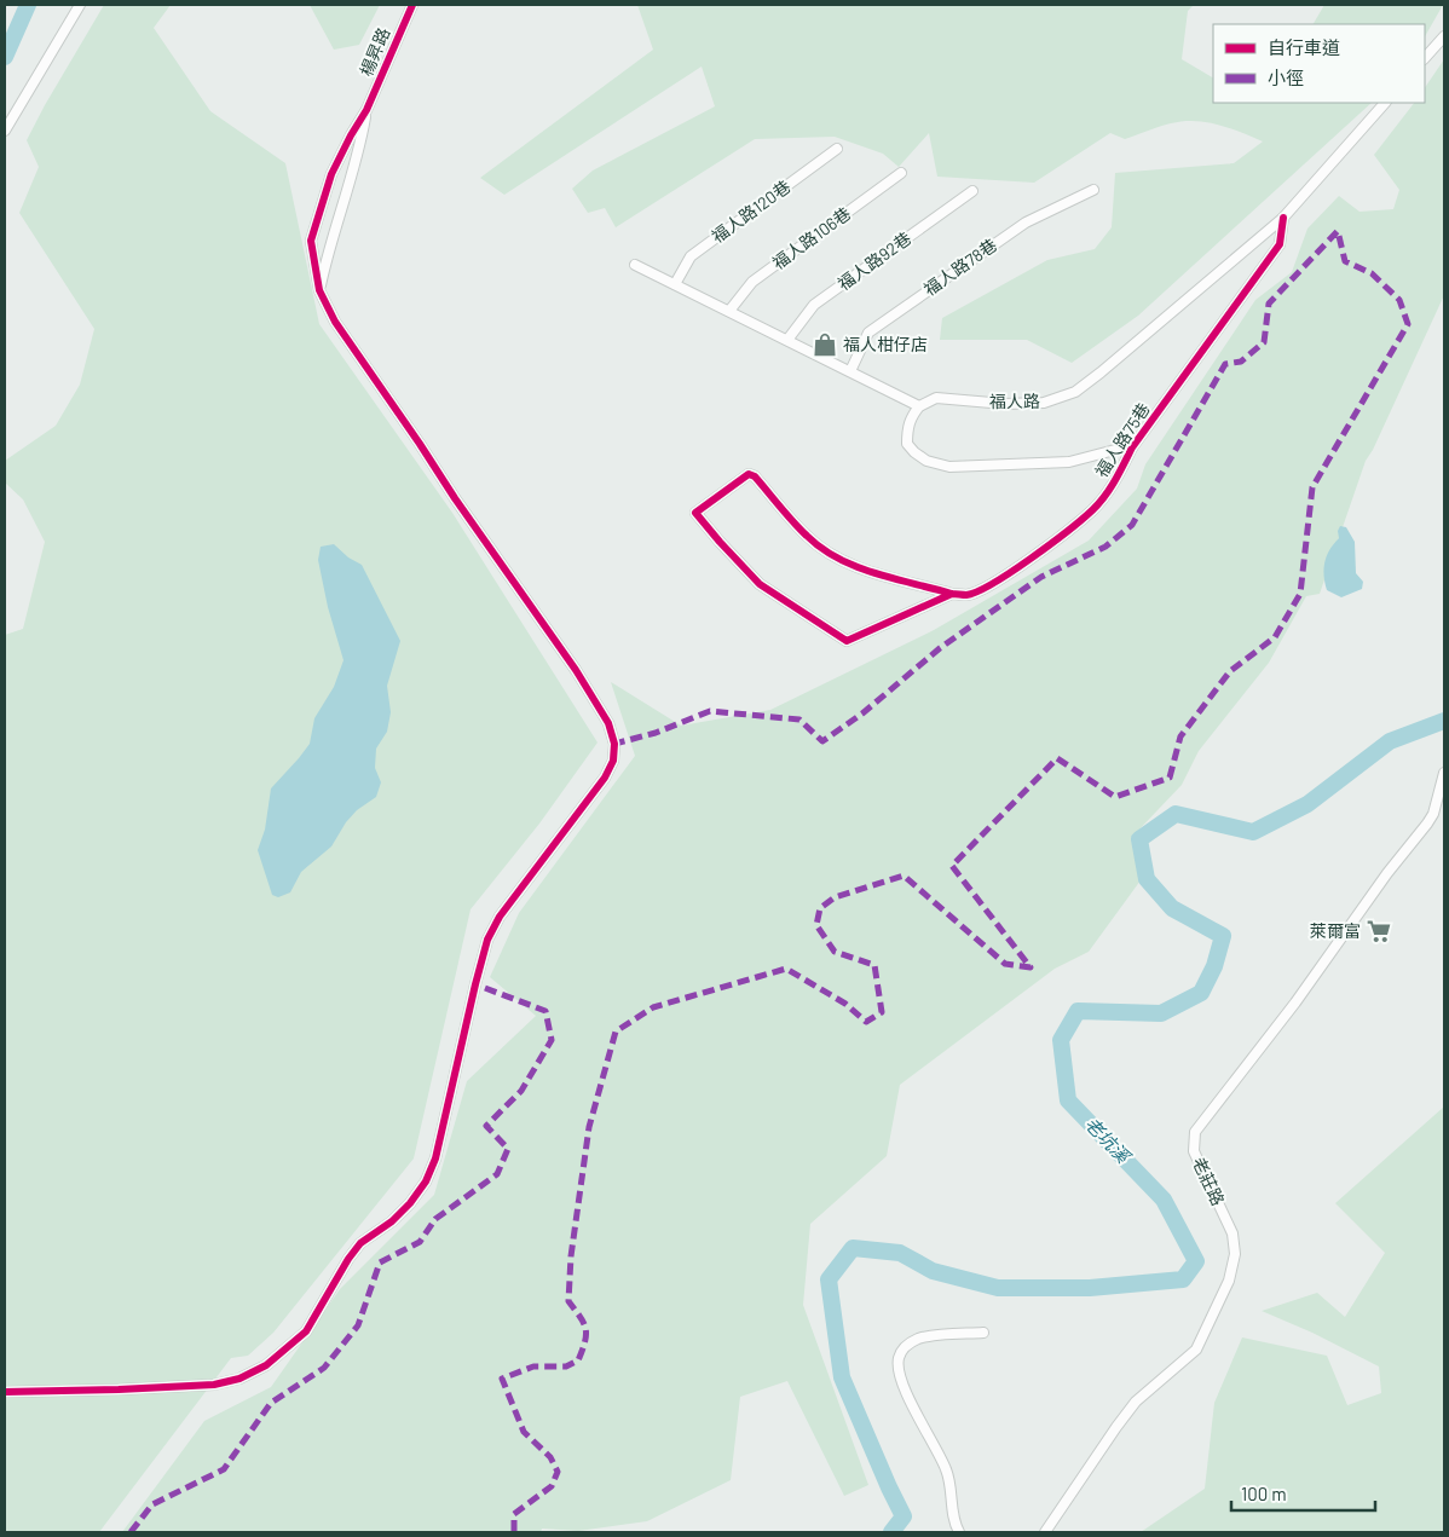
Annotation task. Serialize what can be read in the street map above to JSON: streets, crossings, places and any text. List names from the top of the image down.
{
  "streets": {
    "street": [
      "楊昇路",
      "福人路120巷",
      "福人路106巷",
      "福人路92巷",
      "福人路78巷",
      "福人路",
      "福人路75巷",
      "老莊路"
    ]
  },
  "crossings": [
    ["福人路", "福人路75巷"]
  ],
  "water": ["老坑溪"],
  "places": {
    "shop": ["福人柑仔店"],
    "supermarket": ["萊爾富"]
  },
  "legend": ["自行車道", "小徑"],
  "scale_bar": "100 m"
}
